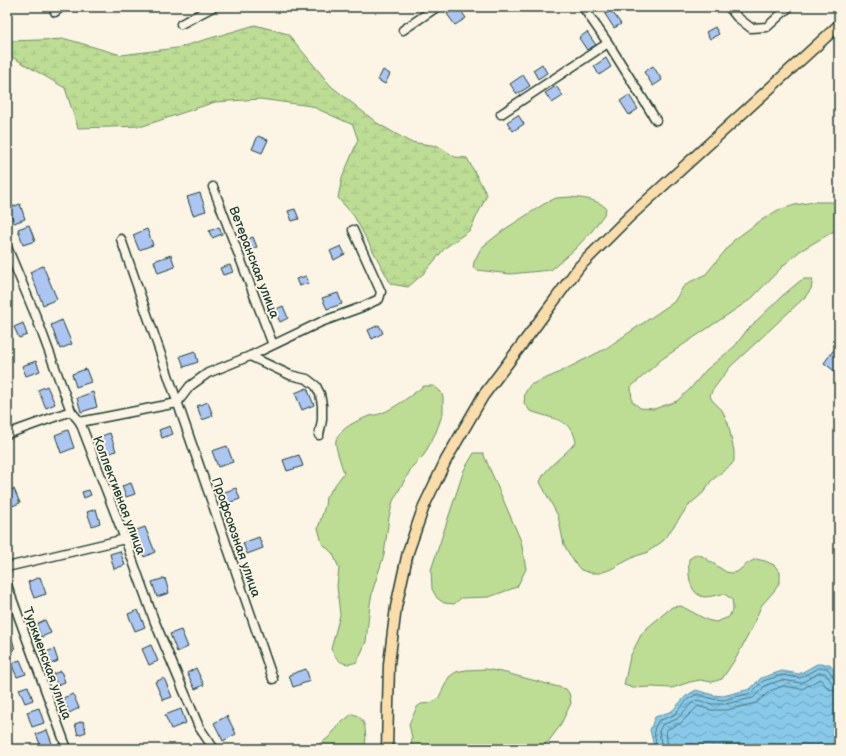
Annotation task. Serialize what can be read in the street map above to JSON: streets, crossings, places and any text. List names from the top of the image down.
{
  "streets": {
    "street": [
      "Ветеранская улица",
      "Коллективная улица",
      "Профсоюзная улица",
      "Туркменская улица"
    ]
  }
}
